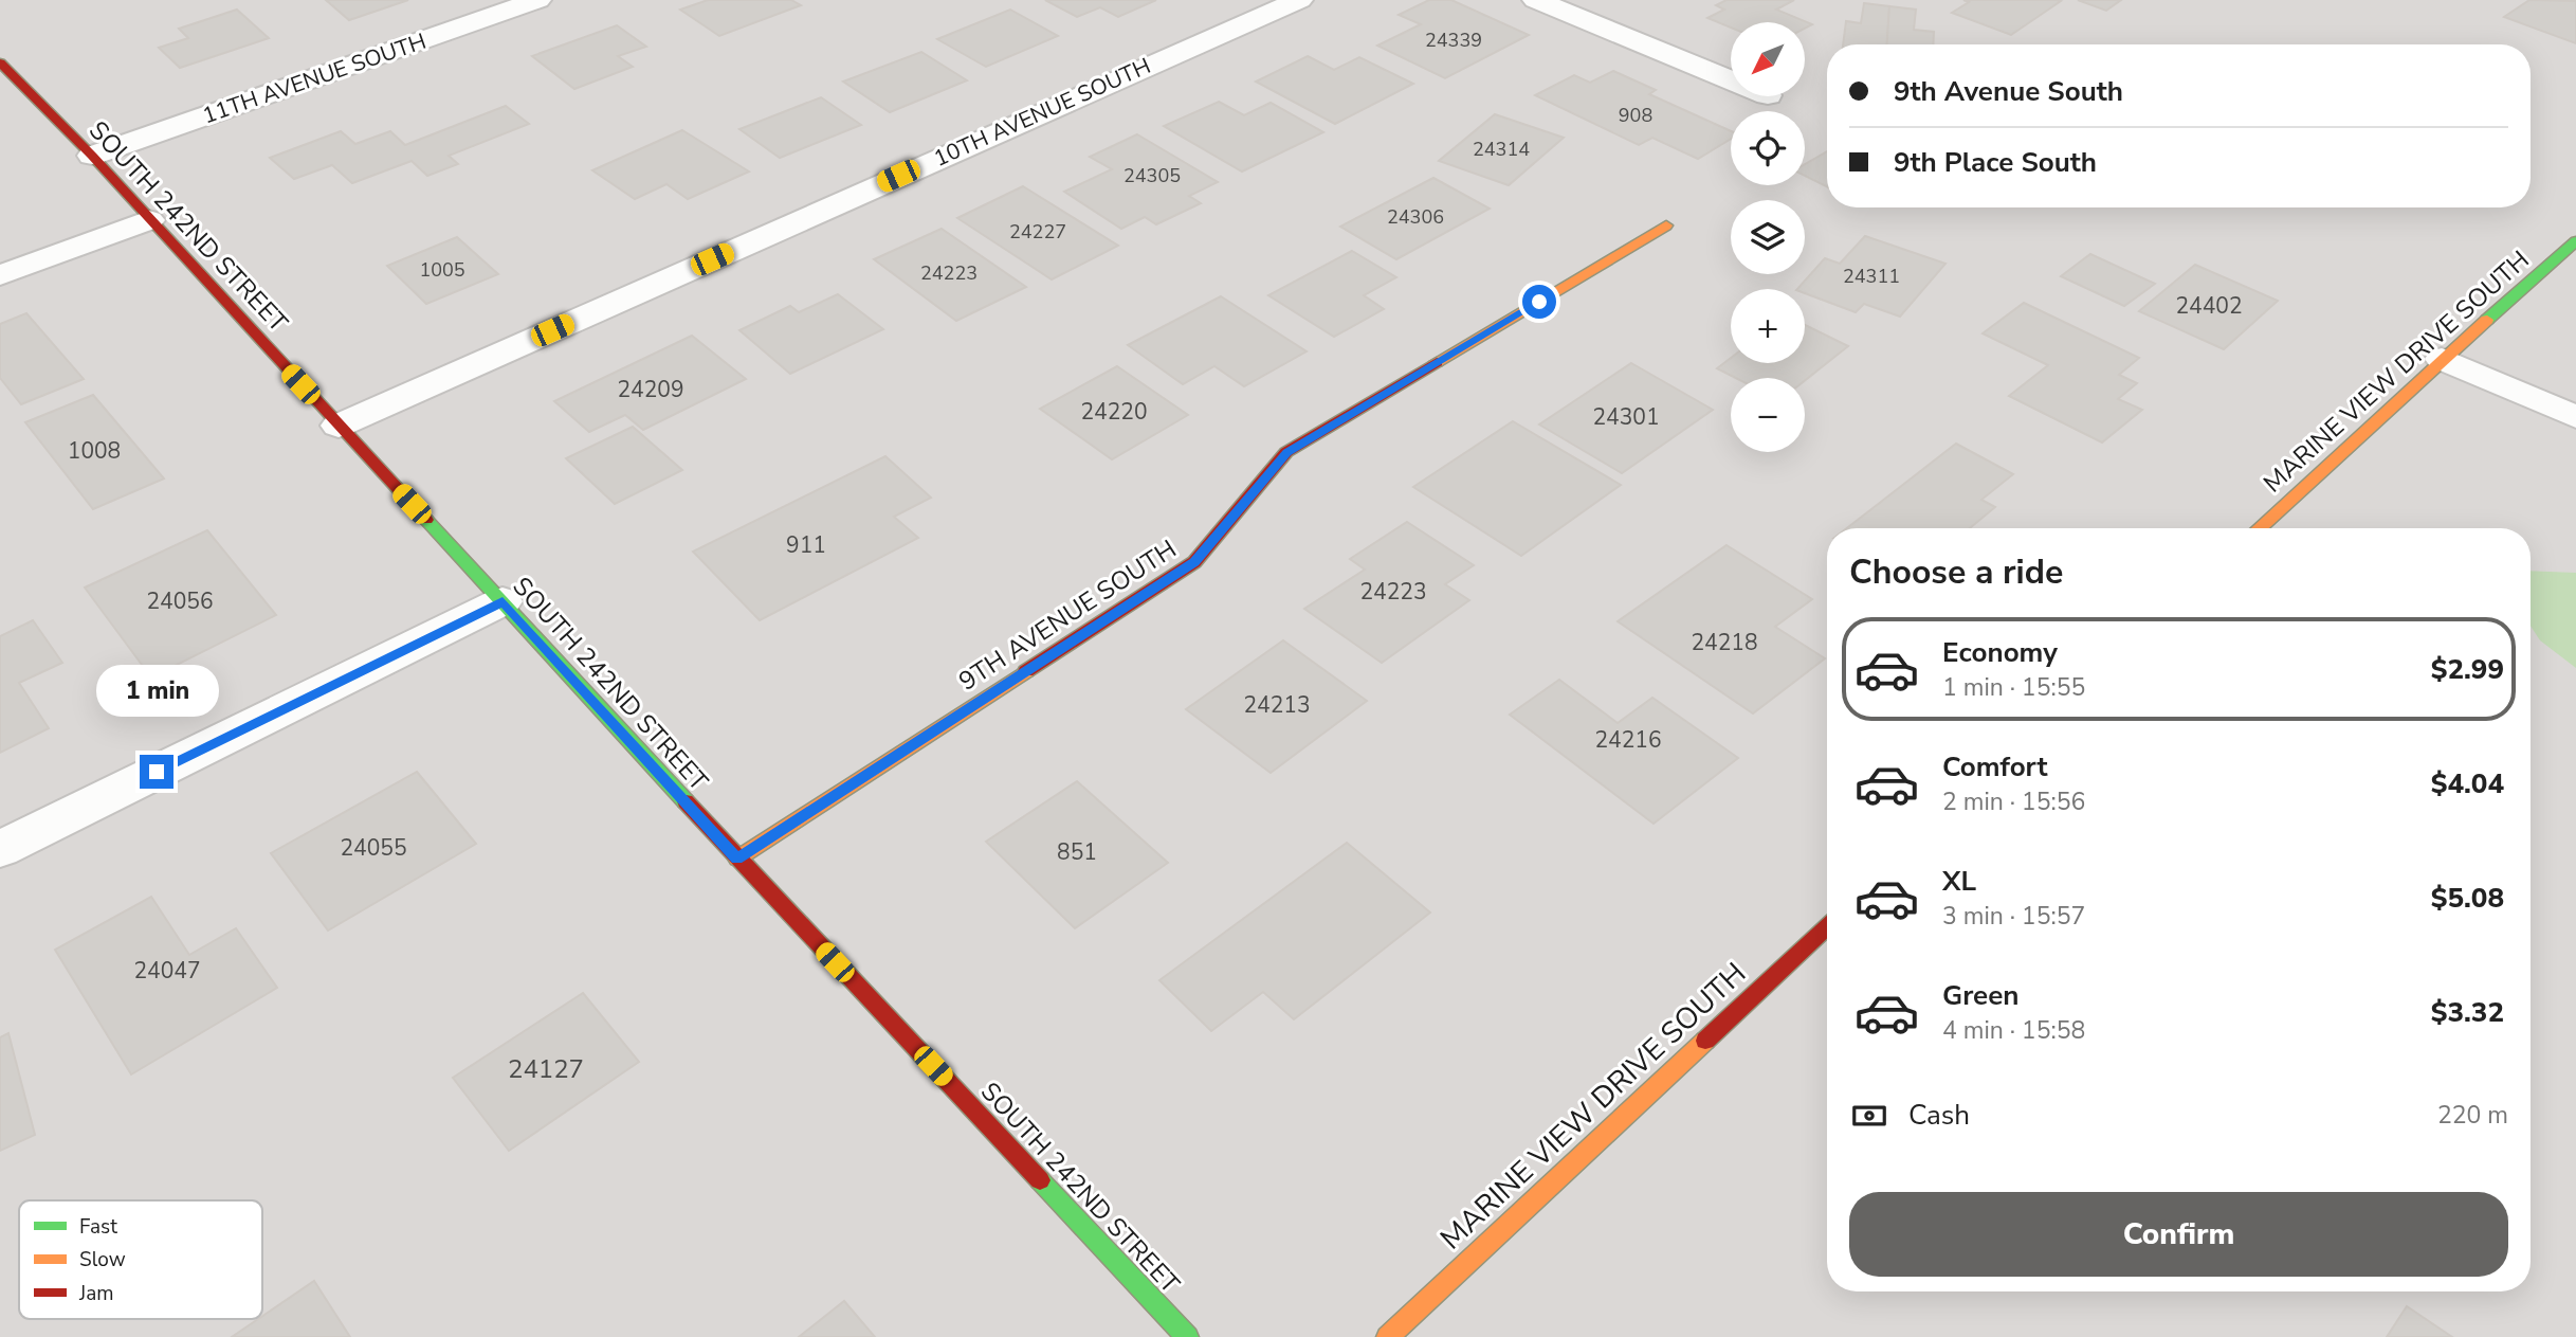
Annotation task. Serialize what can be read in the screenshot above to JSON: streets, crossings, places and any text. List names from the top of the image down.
{
  "streets": {
    "street": [
      "11TH AVENUE SOUTH",
      "10TH AVENUE SOUTH",
      "SOUTH 242ND STREET",
      "MARINE VIEW DRIVE SOUTH",
      "9TH AVENUE SOUTH"
    ]
  },
  "crossings": [
    ["11TH AVENUE SOUTH", "SOUTH 242ND STREET"],
    ["10TH AVENUE SOUTH", "SOUTH 242ND STREET"],
    ["SOUTH 242ND STREET", "9TH AVENUE SOUTH"]
  ],
  "house_numbers": [
    "24339",
    "908",
    "24314",
    "24305",
    "24306",
    "24227",
    "1005",
    "24223",
    "24311",
    "24402",
    "24209",
    "24220",
    "24301",
    "1008",
    "911",
    "24223",
    "24056",
    "24218",
    "24213",
    "24216",
    "24055",
    "851",
    "24047",
    "24127"
  ],
  "legend": ["Fast", "Slow", "Jam"],
  "north": "bottom left",
  "page": {
    "map_buttons": ["+", "−"],
    "banner": ["9th Avenue South", "9th Place South"],
    "heading": "Choose a ride",
    "list": [
      {
        "name": "Economy",
        "note": "1 min · 15:55",
        "value": "$2.99"
      },
      {
        "name": "Comfort",
        "note": "2 min · 15:56",
        "value": "$4.04"
      },
      {
        "name": "XL",
        "note": "3 min · 15:57",
        "value": "$5.08"
      },
      {
        "name": "Green",
        "note": "4 min · 15:58",
        "value": "$3.32"
      }
    ],
    "bubble": "1 min",
    "pay": ["Cash", "220 m"],
    "buttons": "Confirm"
  }
}
